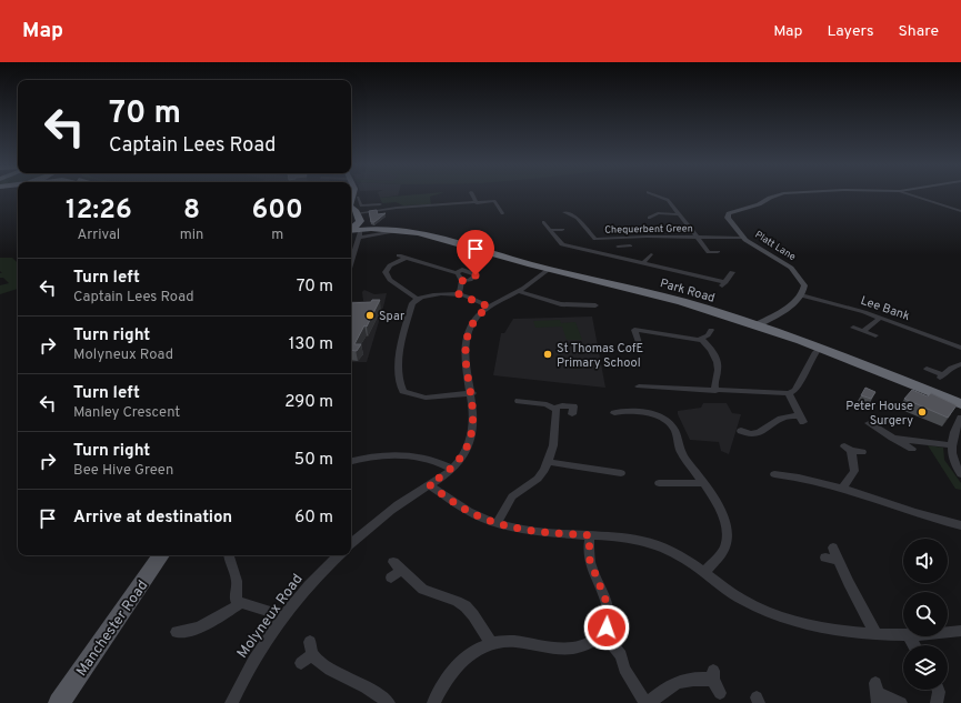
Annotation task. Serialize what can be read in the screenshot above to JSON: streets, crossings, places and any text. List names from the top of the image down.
{
  "streets": {
    "highway": ["Park Road"],
    "main road": ["Manchester Road"],
    "street": [
      "Chequerbent Green",
      "Platt Lane",
      "Lee Bank",
      "Molyneux Road"
    ]
  },
  "crossings": [
    ["Chequerbent Green", "Platt Lane"],
    ["Platt Lane", "Lee Bank"]
  ],
  "places": ["Spar", "St Thomas CofE Primary School", "Peter House Surgery"],
  "page": {
    "header": "Map",
    "nav": ["Map", "Layers", "Share"],
    "turn": ["70 m", "Captain Lees Road"],
    "eta": [
      "12:26",
      "Arrival",
      "8",
      "min",
      "600",
      "m"
    ],
    "list": [
      {
        "name": "Turn left",
        "note": "Captain Lees Road",
        "value": "70 m"
      },
      {
        "name": "Turn right",
        "note": "Molyneux Road",
        "value": "130 m"
      },
      {
        "name": "Turn left",
        "note": "Manley Crescent",
        "value": "290 m"
      },
      {
        "name": "Turn right",
        "note": "Bee Hive Green",
        "value": "50 m"
      },
      {
        "name": "Arrive at destination",
        "value": "60 m"
      }
    ]
  }
}
